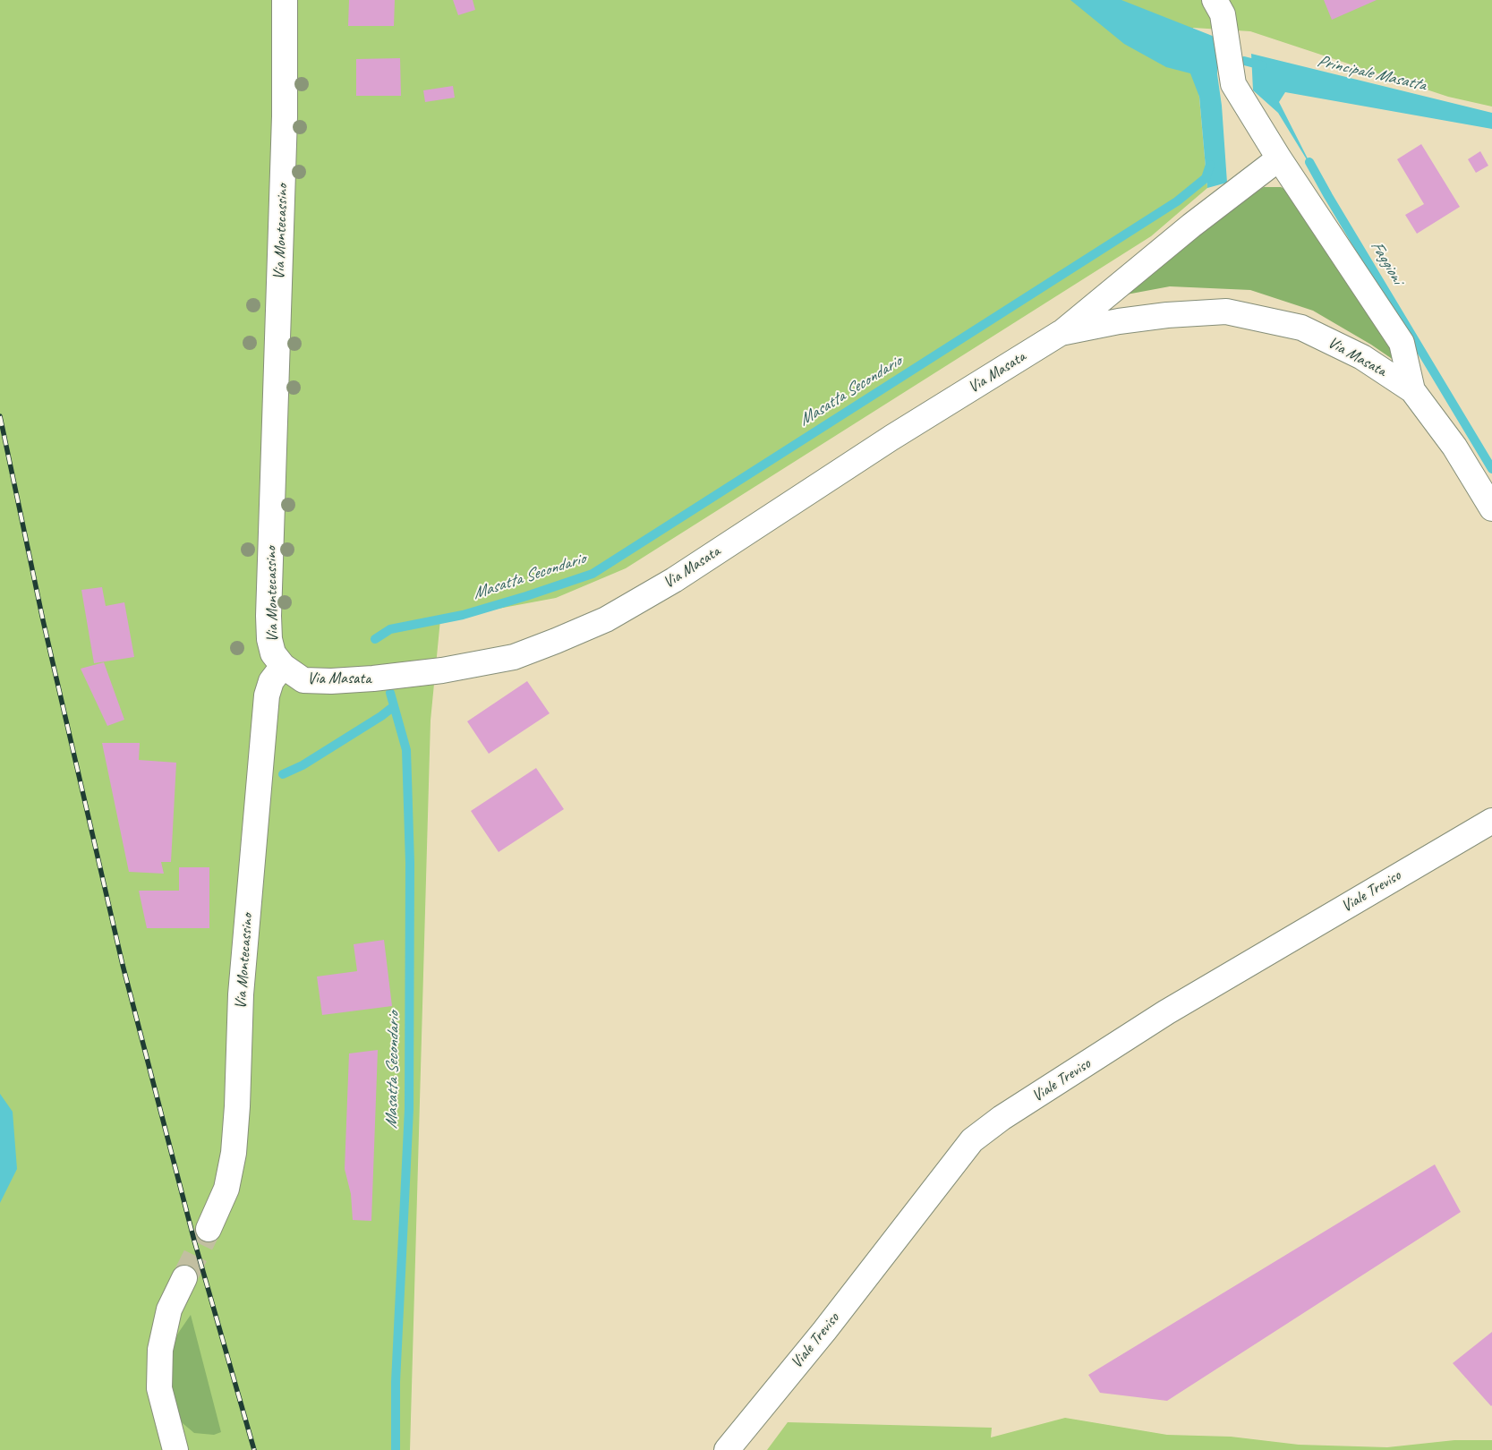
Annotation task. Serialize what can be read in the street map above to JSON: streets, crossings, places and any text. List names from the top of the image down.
{
  "streets": {
    "street": ["Via Montecassino", "Via Masata", "Viale Treviso"]
  },
  "crossings": [
    ["Via Montecassino", "Via Masata"]
  ],
  "water": ["Principale Masatta", "Faggioni", "Masatta Secondario"]
}
